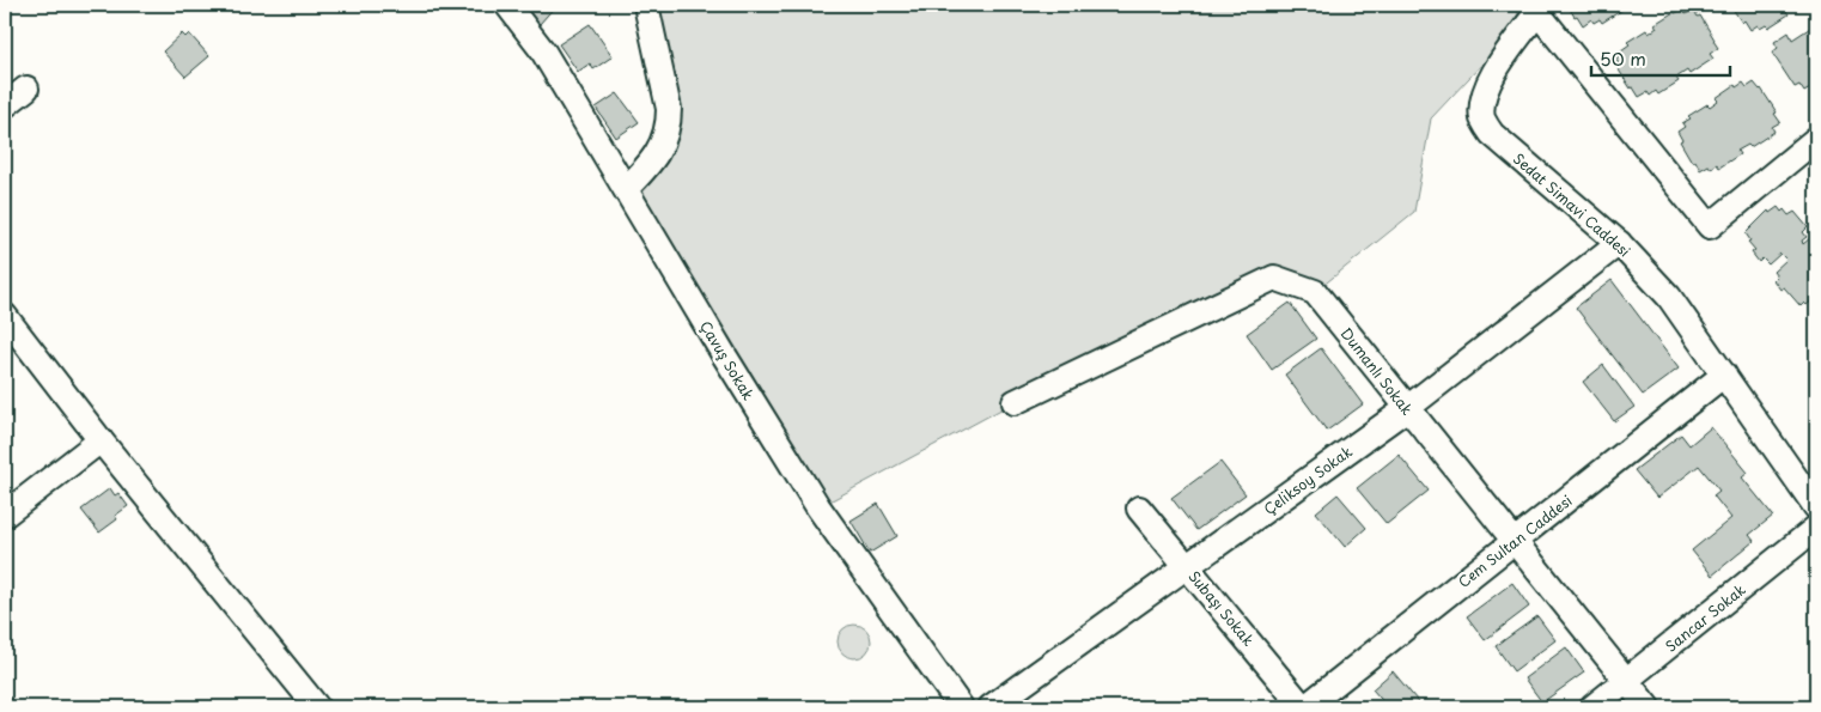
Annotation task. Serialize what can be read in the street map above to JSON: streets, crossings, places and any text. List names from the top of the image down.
{
  "streets": {
    "street": [
      "Sedat Simavi Caddesi",
      "Çavuş Sokak",
      "Dumanlı Sokak",
      "Çeliksoy Sokak",
      "Cem Sultan Caddesi",
      "Subaşı Sokak",
      "Sancar Sokak"
    ]
  },
  "crossings": [
    ["Sedat Simavi Caddesi", "Çeliksoy Sokak"],
    ["Sedat Simavi Caddesi", "Cem Sultan Caddesi"],
    ["Dumanlı Sokak", "Çeliksoy Sokak"],
    ["Dumanlı Sokak", "Cem Sultan Caddesi"],
    ["Dumanlı Sokak", "Sancar Sokak"],
    ["Çeliksoy Sokak", "Subaşı Sokak"],
    ["Cem Sultan Caddesi", "Subaşı Sokak"]
  ],
  "scale_bar": "50 m"
}
